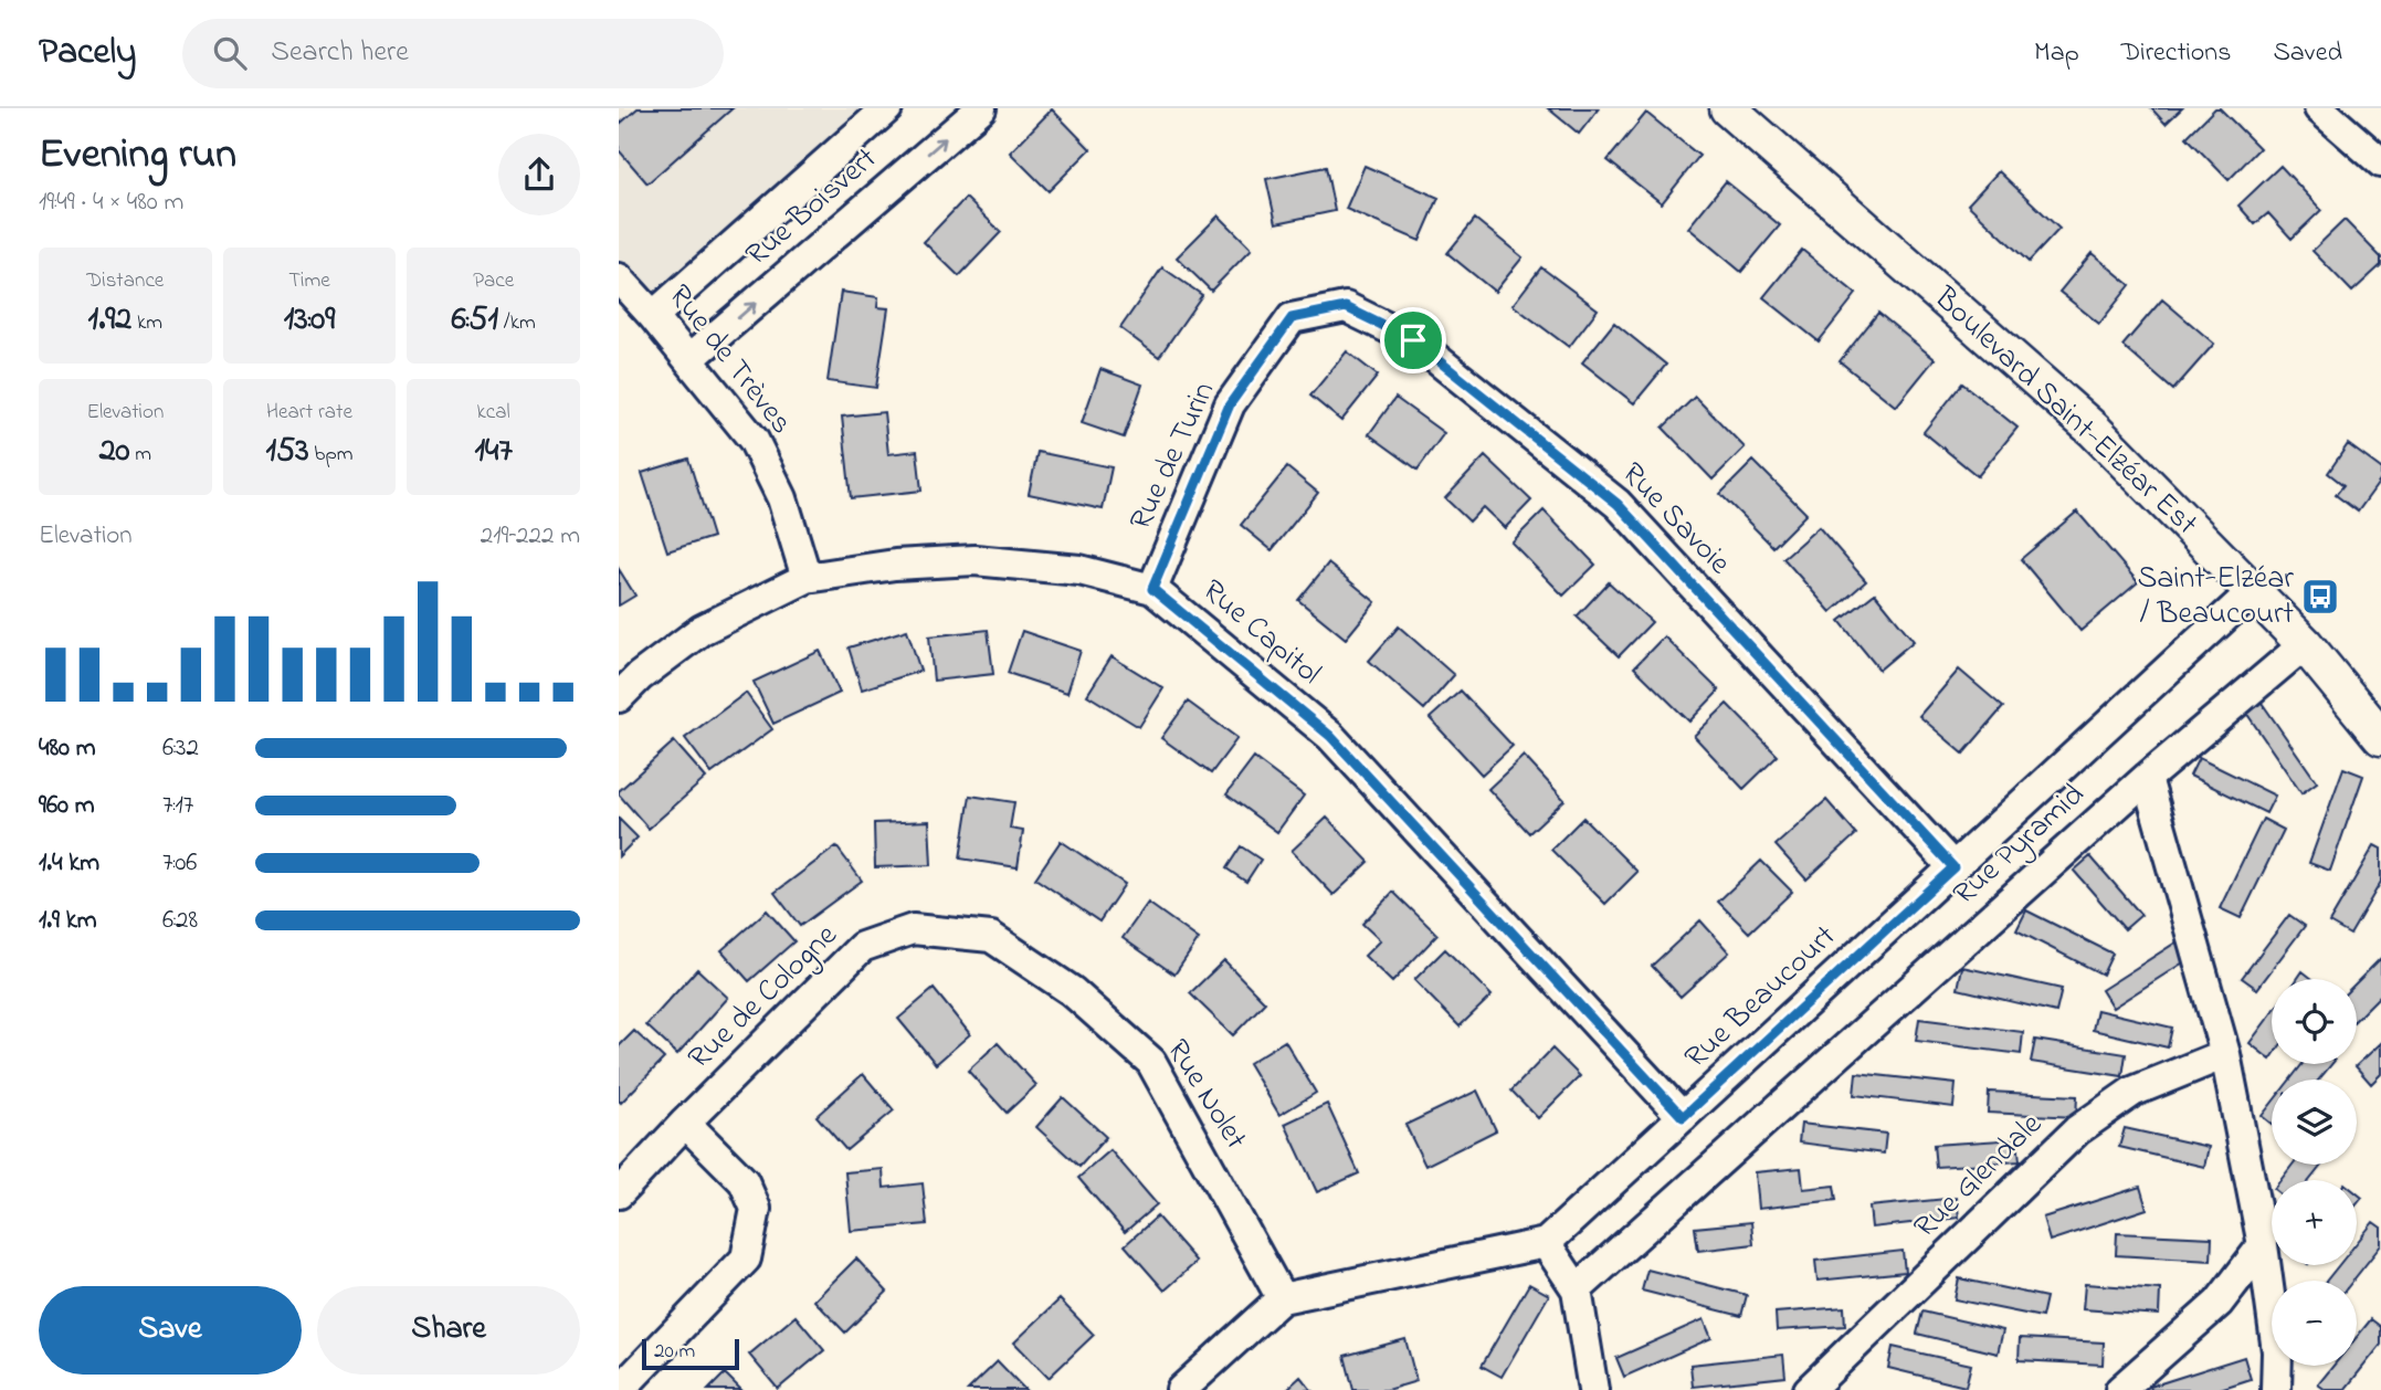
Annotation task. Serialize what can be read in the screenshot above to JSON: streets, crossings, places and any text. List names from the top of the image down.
{
  "streets": {
    "street": [
      "Rue Boisvert",
      "Rue de Trèves",
      "Boulevard Saint-Elzéar Est",
      "Rue de Turin",
      "Rue Savoie",
      "Rue Capitol",
      "Rue Pyramid",
      "Rue de Cologne",
      "Rue Beaucourt",
      "Rue Nolet",
      "Rue Glendale"
    ]
  },
  "crossings": [
    ["Rue Boisvert", "Rue de Trèves"],
    ["Rue de Trèves", "Rue Capitol"],
    ["Boulevard Saint-Elzéar Est", "Rue Pyramid"],
    ["Boulevard Saint-Elzéar Est", "Rue Beaucourt"],
    ["Rue de Turin", "Rue Savoie"],
    ["Rue de Turin", "Rue Capitol"],
    ["Rue Savoie", "Rue Beaucourt"],
    ["Rue Capitol", "Rue Beaucourt"],
    ["Rue de Cologne", "Rue Nolet"]
  ],
  "places": {
    "bus stop": ["Saint-Elzéar / Beaucourt"]
  },
  "scale_bar": "20 m",
  "page": {
    "header": "Pacely",
    "search": "Search here",
    "nav": ["Map", "Directions", "Saved"],
    "heading": ["Evening run", "19:49 · 4 × 480 m"],
    "stats": [
      ["Distance", "1.92 km"],
      ["Time", "13:09"],
      ["Pace", "6:51 /km"],
      ["Elevation", "20 m"],
      ["Heart rate", "153 bpm"],
      ["kcal", "147"]
    ],
    "chart": ["Elevation", "219–222 m"],
    "list": [
      {
        "name": "480 m",
        "note": "6:32"
      },
      {
        "name": "960 m",
        "note": "7:17"
      },
      {
        "name": "1.4 km",
        "note": "7:06"
      },
      {
        "name": "1.9 km",
        "note": "6:28"
      }
    ],
    "map_buttons": ["+", "−"],
    "buttons": ["Save", "Share"],
    "scale": "20 m"
  }
}
